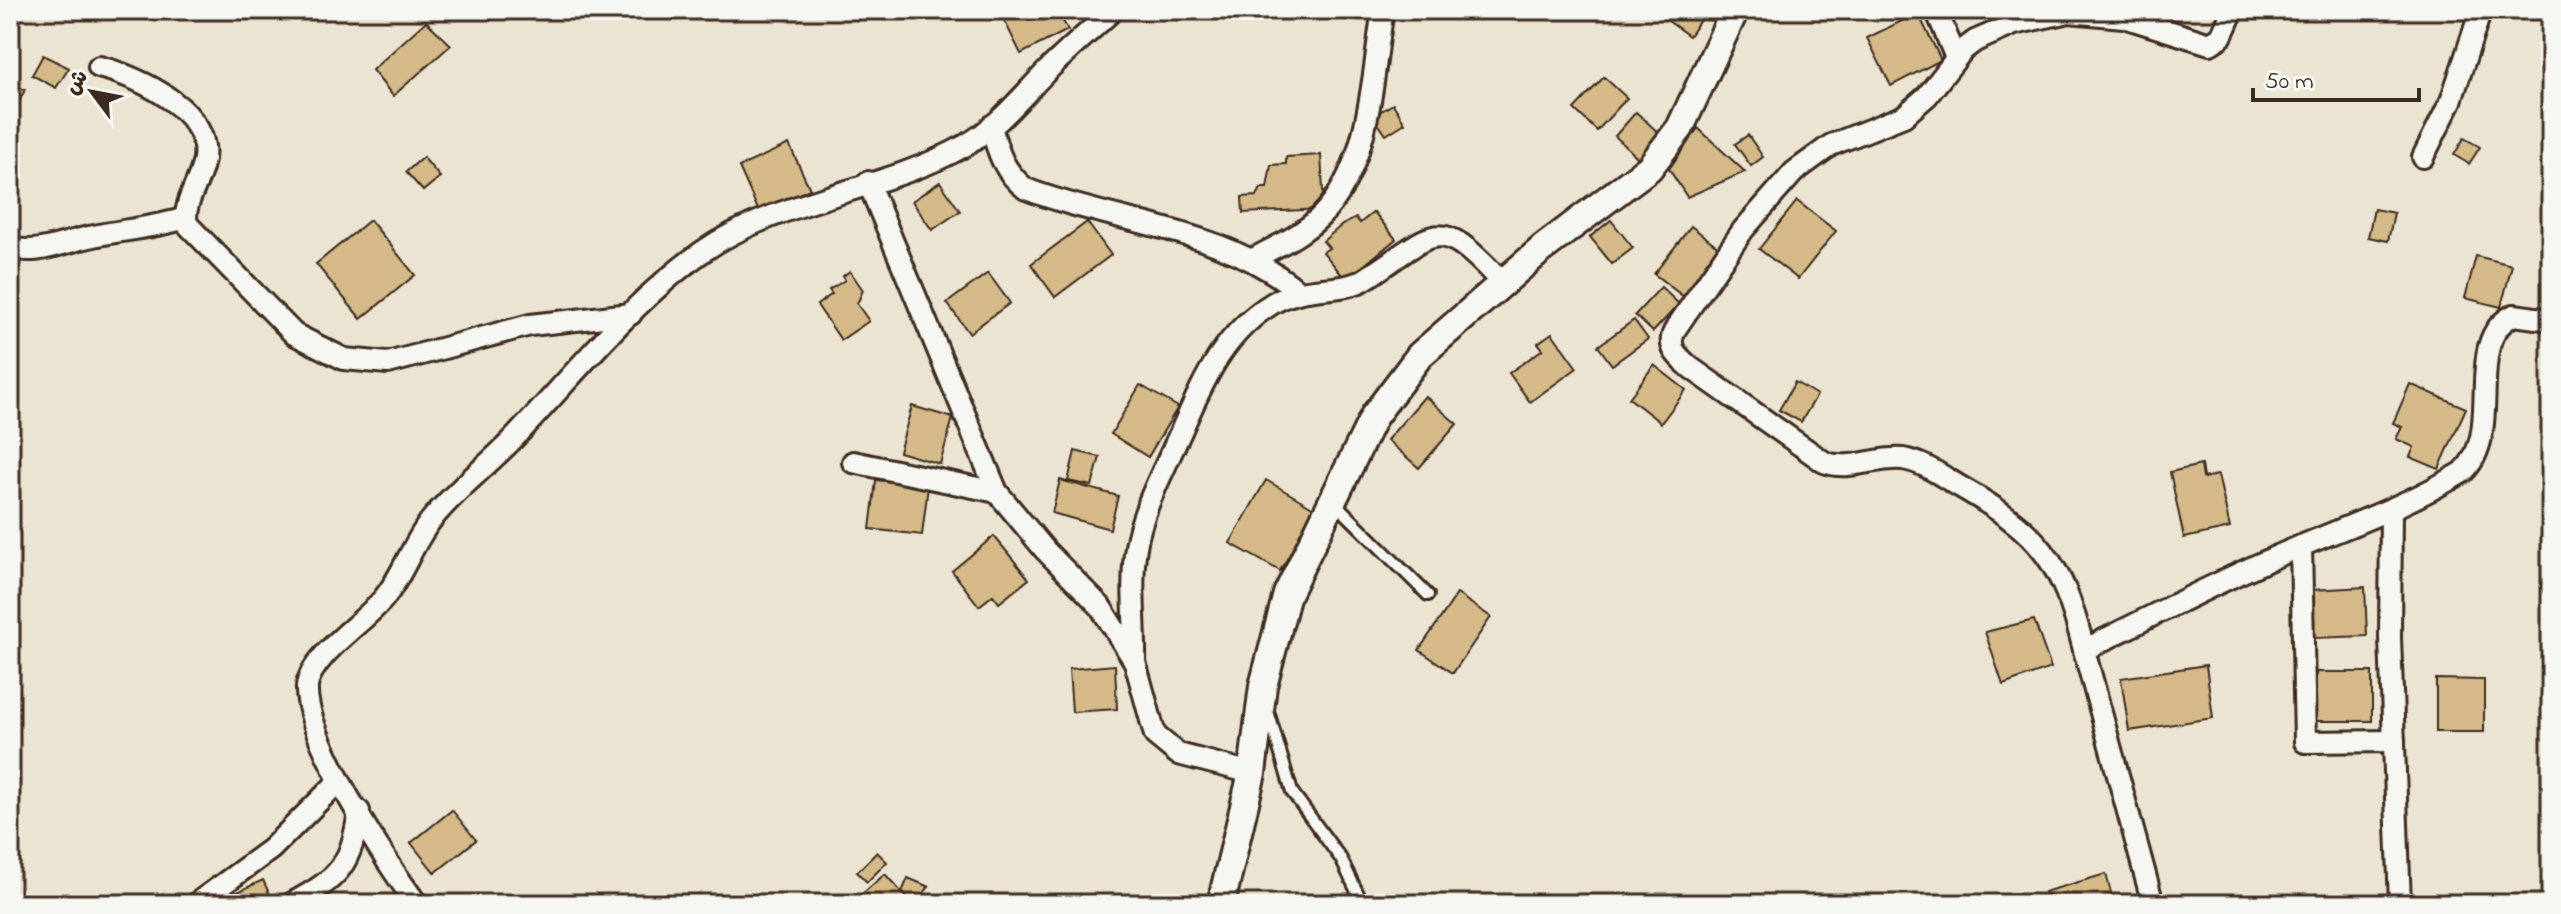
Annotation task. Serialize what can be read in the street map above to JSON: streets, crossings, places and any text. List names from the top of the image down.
{
  "scale_bar": "50 m",
  "north": "top left"
}
